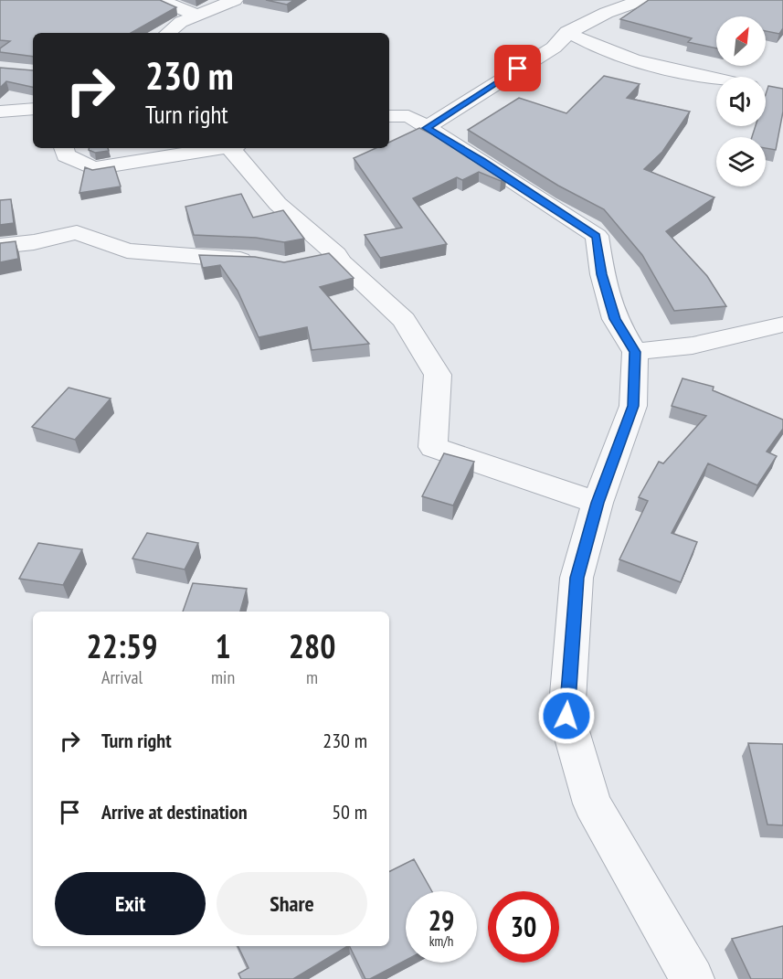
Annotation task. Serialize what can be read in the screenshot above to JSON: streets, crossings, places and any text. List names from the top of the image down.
{
  "north": "top right",
  "page": {
    "turn": ["230 m", "Turn right"],
    "eta": [
      "22:59",
      "Arrival",
      "1",
      "min",
      "280",
      "m"
    ],
    "list": [
      {
        "name": "Turn right",
        "value": "230 m"
      },
      {
        "name": "Arrive at destination",
        "value": "50 m"
      }
    ],
    "buttons": ["Exit", "Share"],
    "speed": "29 km/h",
    "limit": "30"
  }
}
